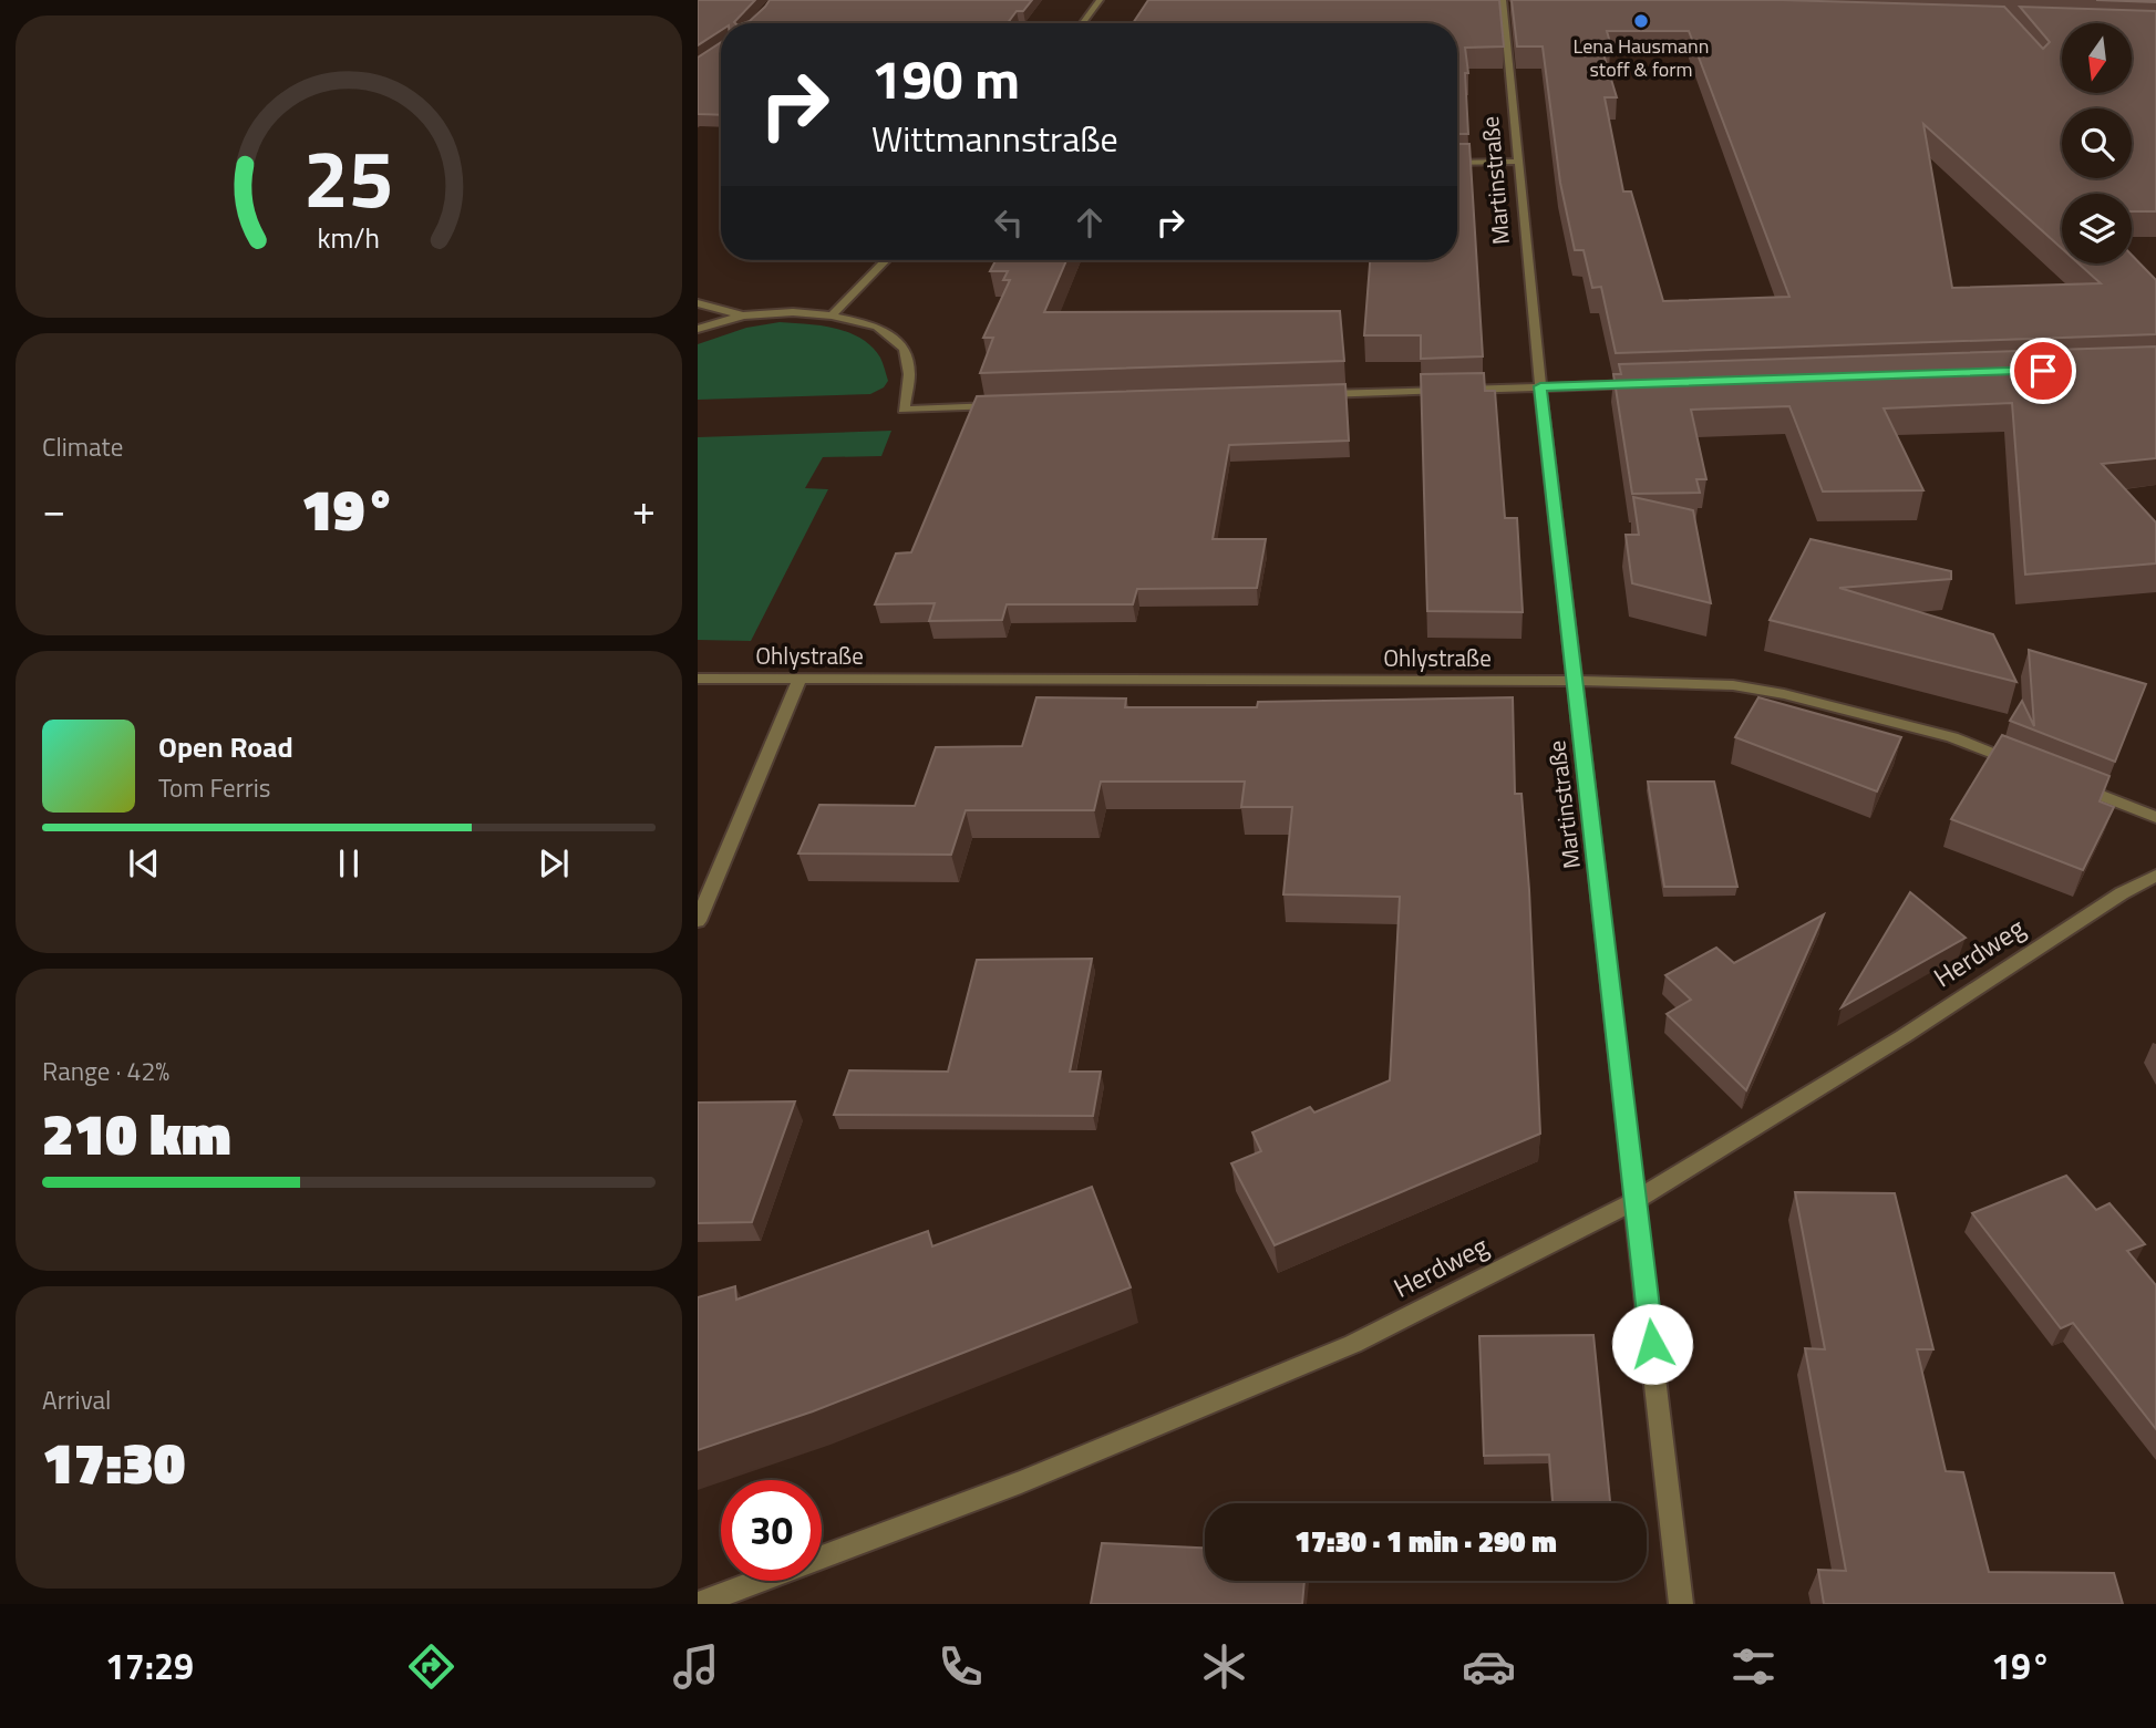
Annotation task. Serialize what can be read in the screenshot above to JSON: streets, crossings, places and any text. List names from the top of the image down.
{
  "streets": {
    "street": ["Martinstraße", "Ohlystraße", "Herdweg"]
  },
  "crossings": [
    ["Martinstraße", "Ohlystraße"],
    ["Martinstraße", "Herdweg"]
  ],
  "places": ["Lena Hausmann stoff & form"],
  "north": "bottom",
  "page": {
    "turn": ["190 m", "Wittmannstraße"],
    "tile": [
      "Climate",
      ["Range · 42%", "210 km"],
      ["Arrival", "17:30"]
    ],
    "heat": ["−", "19°", "+"],
    "song": ["Open Road", "Tom Ferris"],
    "limit": "30",
    "trip": "17:30 · 1 min · 290 m",
    "tabs": ["17:29", "19°"],
    "gauge": ["25", "km/h"]
  }
}
